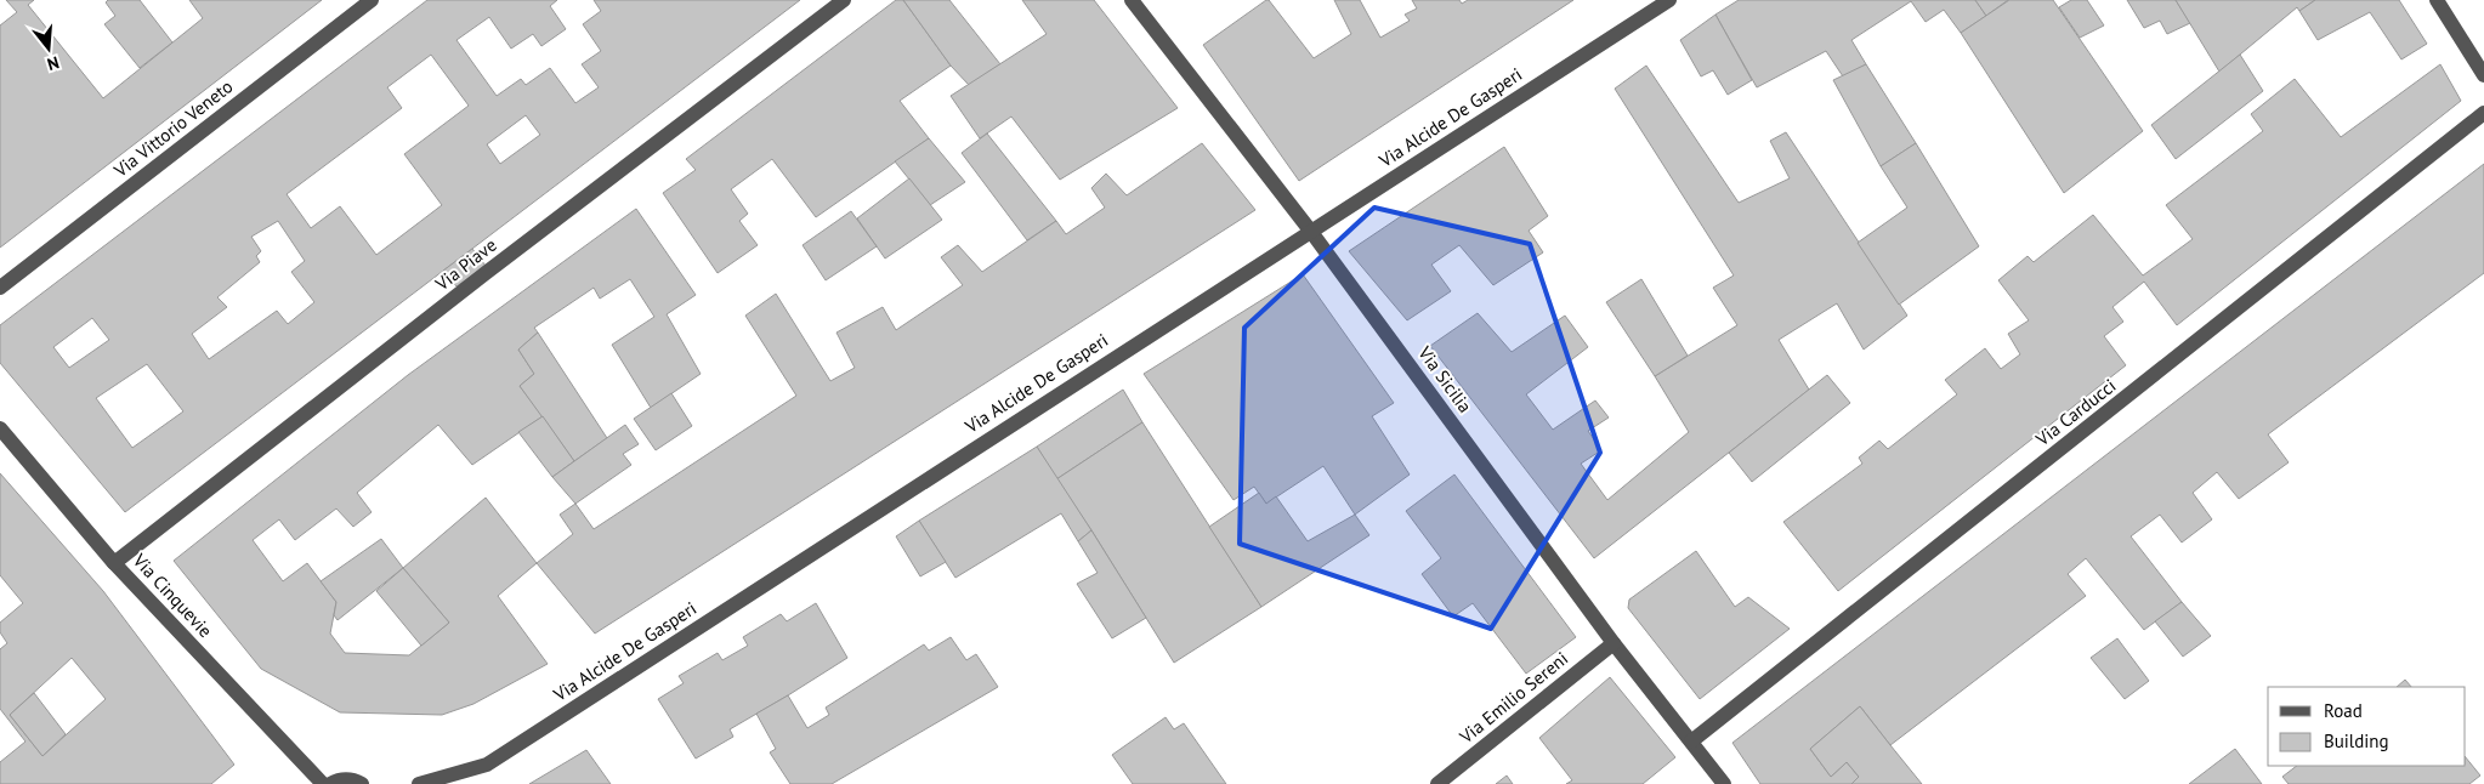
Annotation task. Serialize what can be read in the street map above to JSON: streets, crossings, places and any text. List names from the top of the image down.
{
  "streets": {
    "street": [
      "Via Alcide De Gasperi",
      "Via Vittorio Veneto",
      "Via Piave",
      "Via Sicilia",
      "Via Carducci",
      "Via Cinquevie",
      "Via Emilio Sereni"
    ]
  },
  "crossings": [
    ["Via Alcide De Gasperi", "Via Sicilia"],
    ["Via Piave", "Via Cinquevie"],
    ["Via Sicilia", "Via Carducci"],
    ["Via Sicilia", "Via Emilio Sereni"]
  ],
  "legend": ["Road", "Building"],
  "north": "bottom"
}
